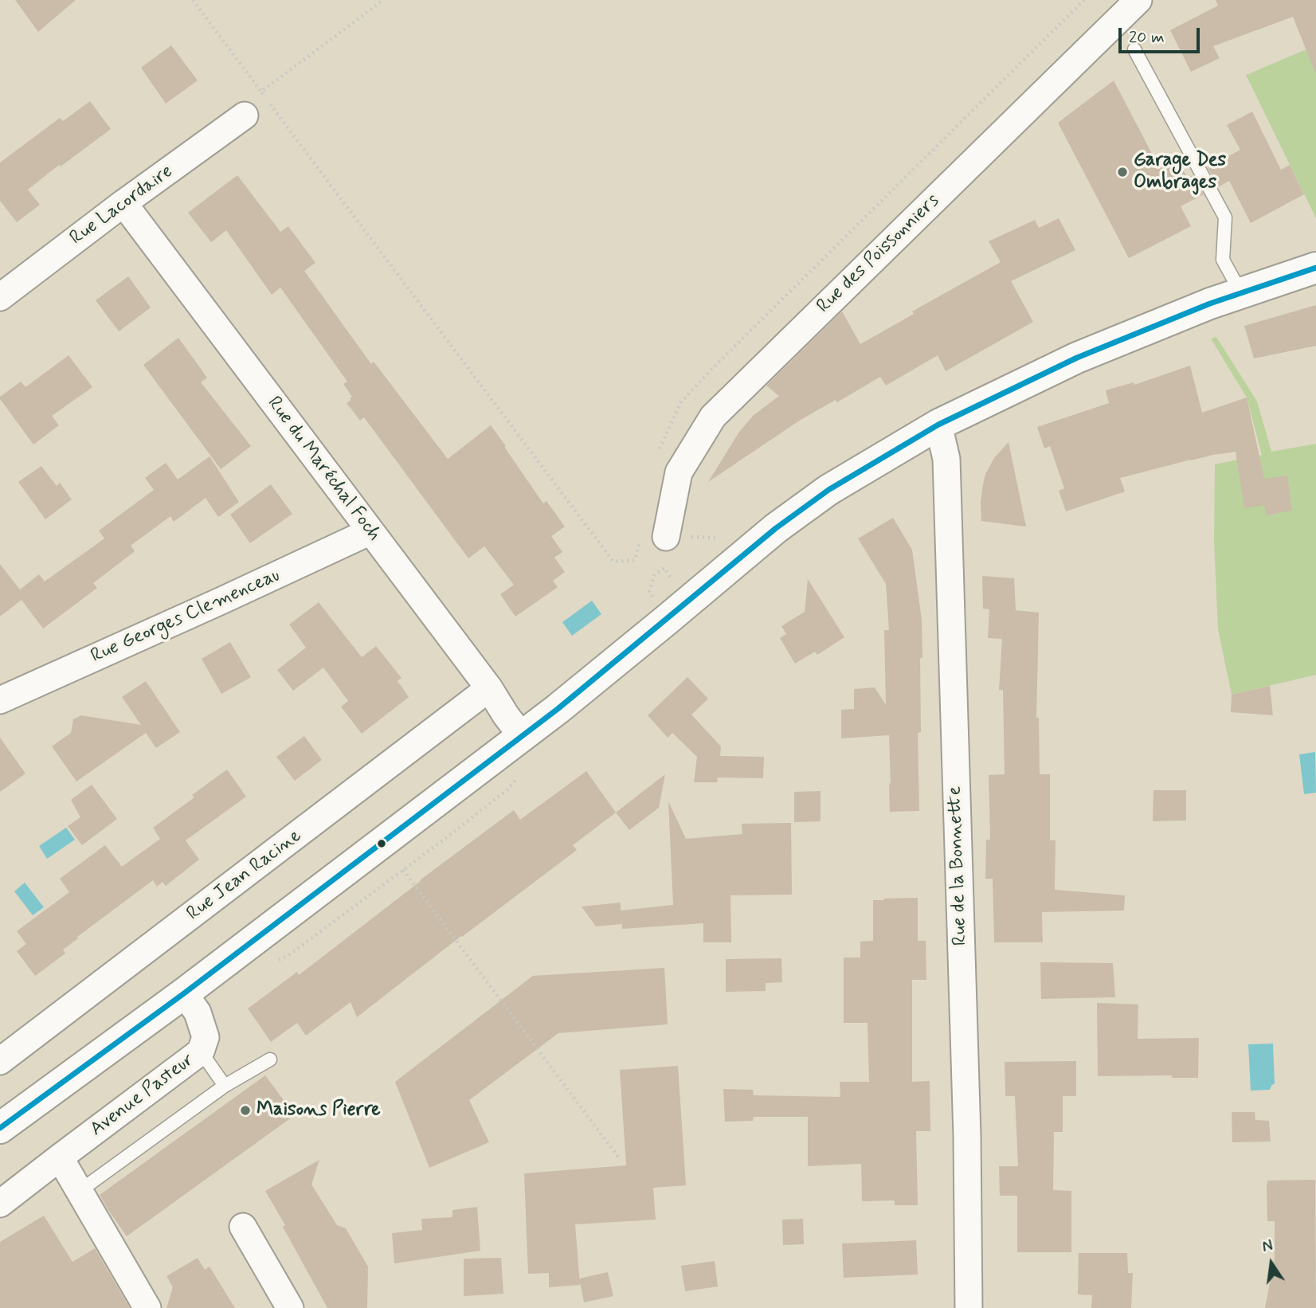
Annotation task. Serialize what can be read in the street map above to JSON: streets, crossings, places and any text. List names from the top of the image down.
{
  "streets": {
    "street": [
      "Rue Lacordaire",
      "Rue des Poissonniers",
      "Rue du Maréchal Foch",
      "Rue Georges Clemenceau",
      "Rue de la Bonnette",
      "Rue Jean Racine",
      "Avenue Pasteur"
    ]
  },
  "crossings": [
    ["Rue Lacordaire", "Rue du Maréchal Foch"],
    ["Rue du Maréchal Foch", "Rue Georges Clemenceau"],
    ["Rue du Maréchal Foch", "Rue Jean Racine"]
  ],
  "places": ["Garage Des Ombrages", "Maisons Pierre"],
  "scale_bar": "20 m",
  "north": "top"
}
